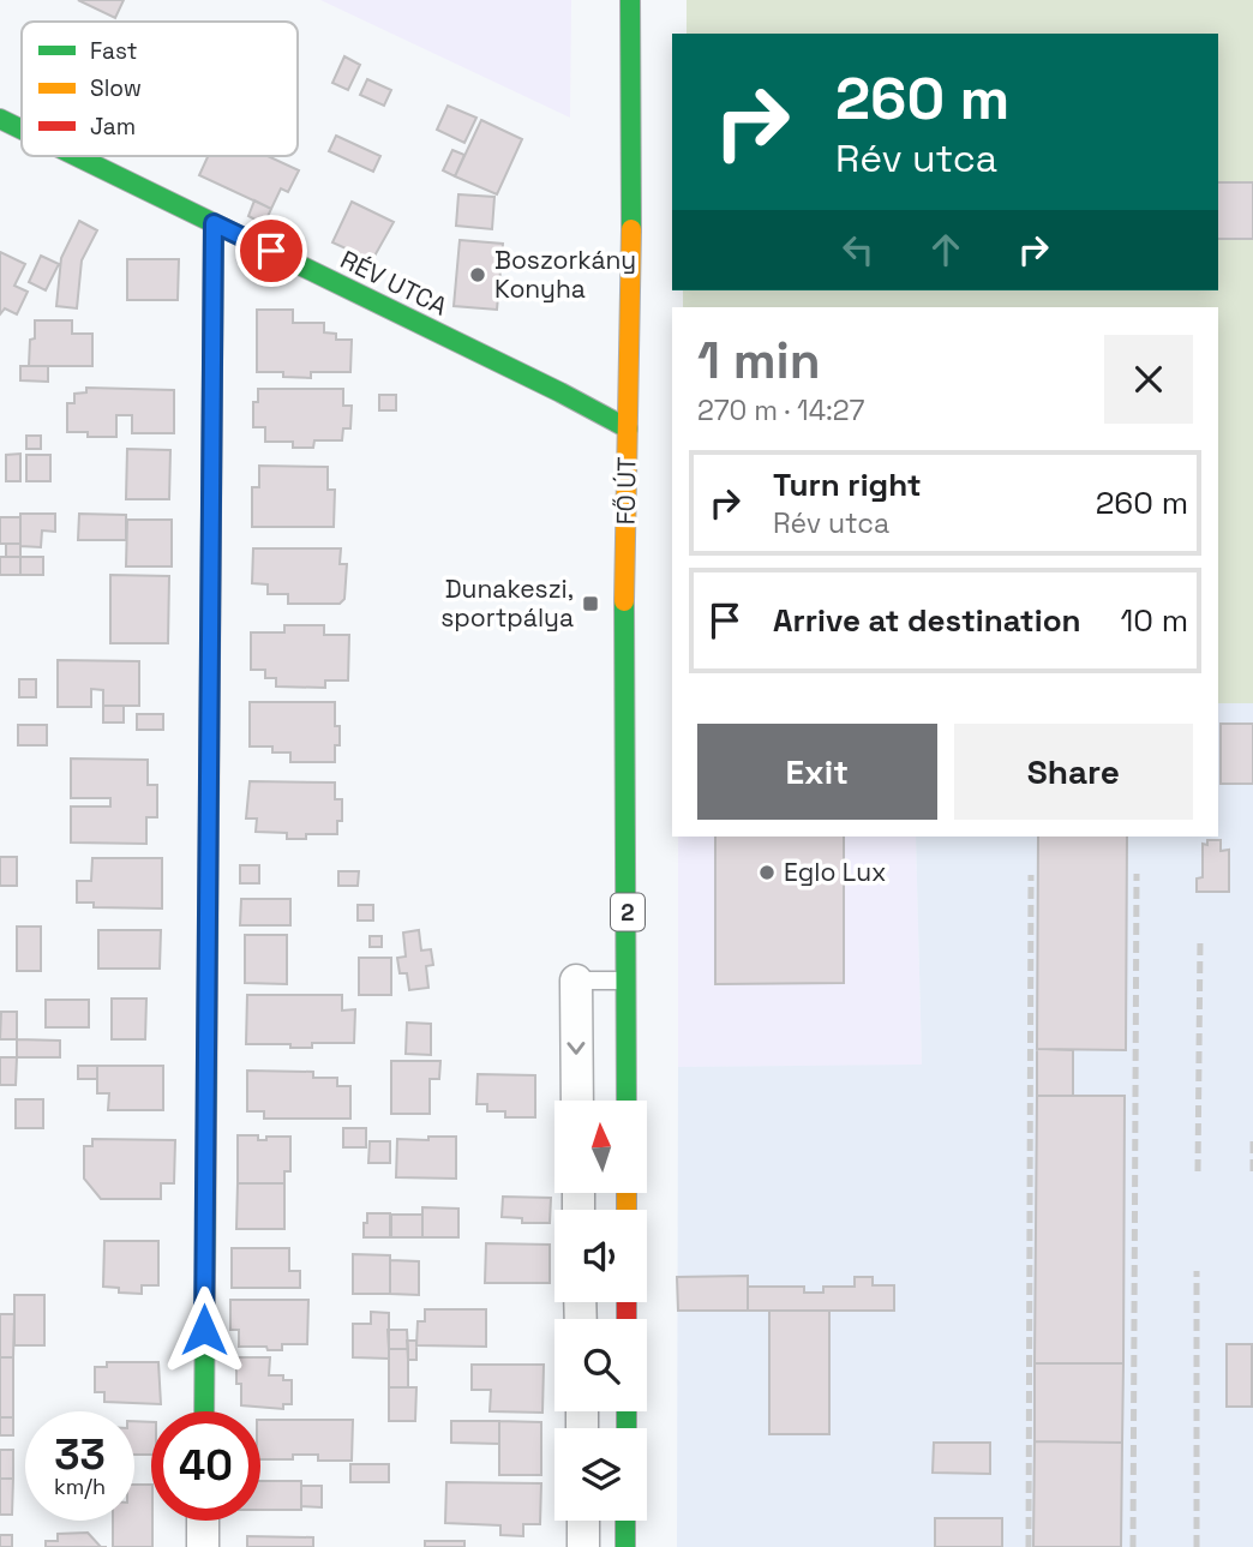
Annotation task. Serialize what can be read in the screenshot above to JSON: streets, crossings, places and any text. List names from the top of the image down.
{
  "streets": {
    "street": ["RÉV UTCA", "FŐ ÚT", "2"]
  },
  "crossings": [
    ["RÉV UTCA", "FŐ ÚT"]
  ],
  "places": {
    "other": ["Boszorkány Konyha", "Eglo Lux"],
    "transit": ["Dunakeszi, sportpálya"]
  },
  "legend": ["Fast", "Slow", "Jam"],
  "north": "top",
  "page": {
    "turn": ["260 m", "Rév utca"],
    "heading": ["1 min", "270 m · 14:27"],
    "list": [
      {
        "name": "Turn right",
        "note": "Rév utca",
        "value": "260 m"
      },
      {
        "name": "Arrive at destination",
        "value": "10 m"
      }
    ],
    "buttons": ["Exit", "Share"],
    "speed": "33 km/h",
    "limit": "40"
  }
}
